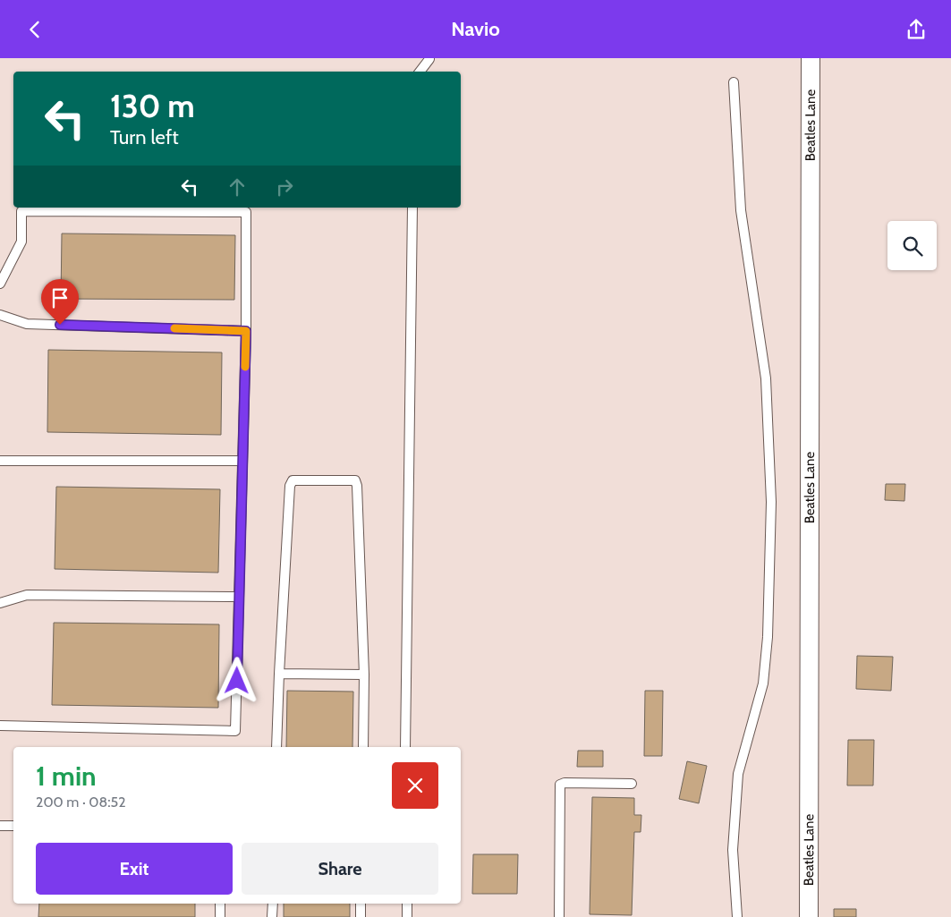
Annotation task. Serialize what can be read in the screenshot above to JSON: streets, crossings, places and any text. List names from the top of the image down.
{
  "streets": {
    "street": ["Beatles Lane"]
  },
  "page": {
    "header": "Navio",
    "turn": ["130 m", "Turn left"],
    "heading": ["1 min", "200 m · 08:52"],
    "buttons": ["Exit", "Share"]
  }
}
